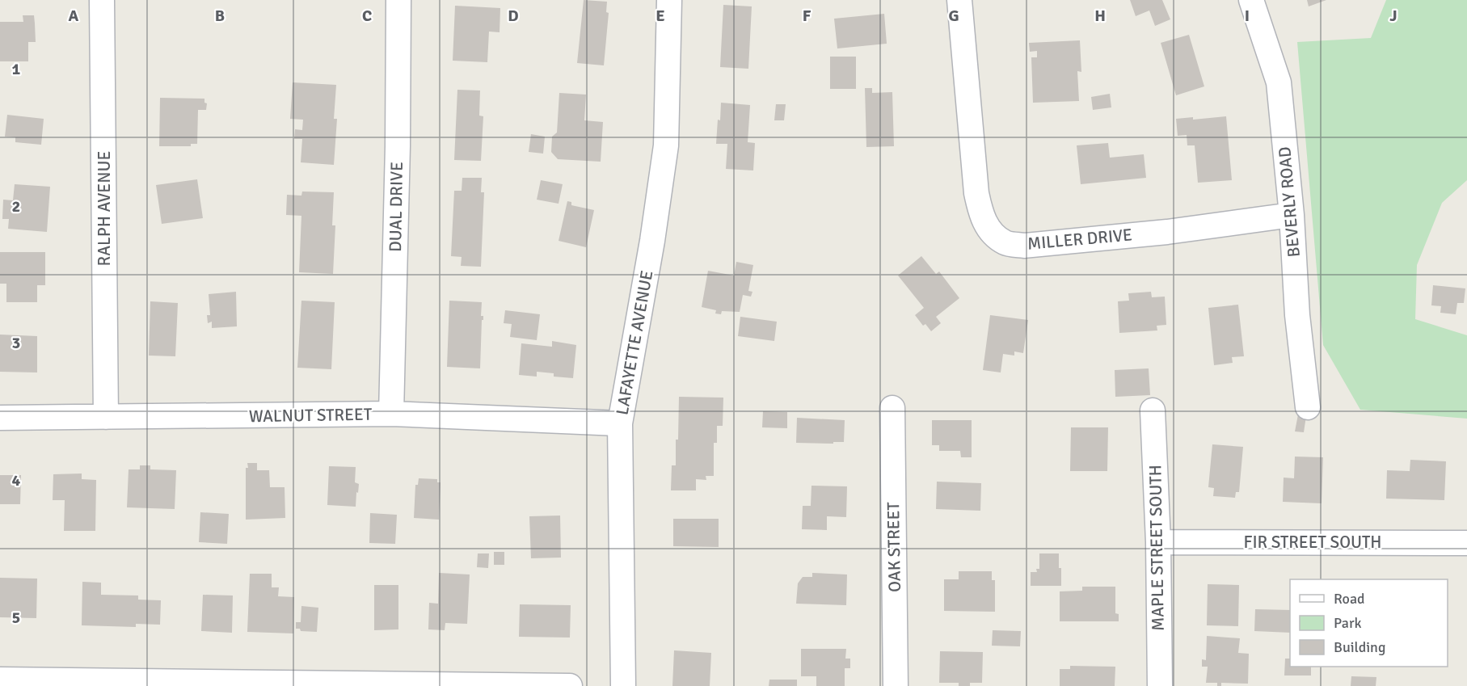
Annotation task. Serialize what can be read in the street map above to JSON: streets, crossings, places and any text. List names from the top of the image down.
{
  "streets": {
    "street": [
      "BEVERLY ROAD",
      "DUAL DRIVE",
      "RALPH AVENUE",
      "MILLER DRIVE",
      "LAFAYETTE AVENUE",
      "WALNUT STREET",
      "FIR STREET SOUTH",
      "OAK STREET",
      "MAPLE STREET SOUTH"
    ]
  },
  "crossings": [
    ["BEVERLY ROAD", "MILLER DRIVE"],
    ["DUAL DRIVE", "WALNUT STREET"],
    ["RALPH AVENUE", "WALNUT STREET"],
    ["LAFAYETTE AVENUE", "WALNUT STREET"],
    ["FIR STREET SOUTH", "MAPLE STREET SOUTH"]
  ],
  "legend": ["Road", "Park", "Building"],
  "grid": {
    "columns": [
      "A",
      "B",
      "C",
      "D",
      "E",
      "F",
      "G",
      "H",
      "I",
      "J"
    ],
    "rows": [
      "1",
      "2",
      "3",
      "4",
      "5"
    ]
  }
}
